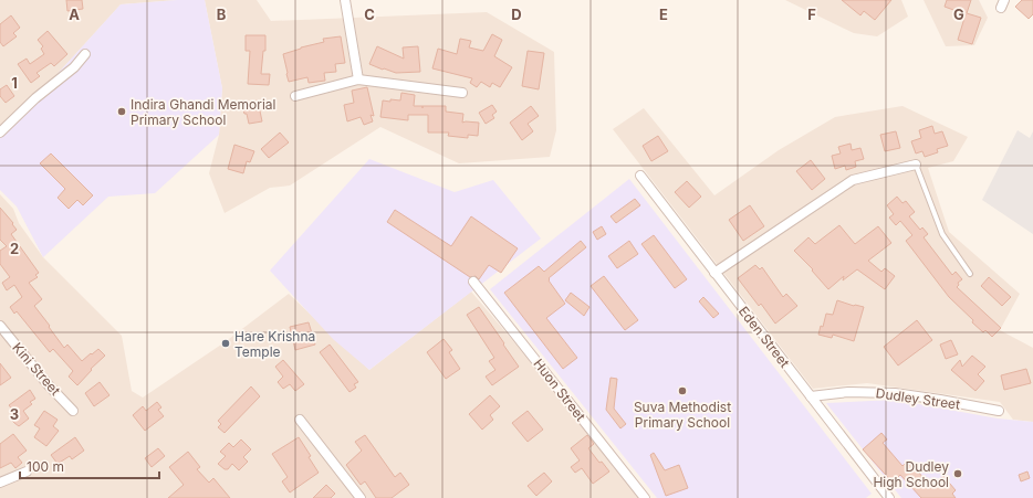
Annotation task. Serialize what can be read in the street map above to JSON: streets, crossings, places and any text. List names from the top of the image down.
{
  "streets": {
    "street": [
      "Eden Street",
      "Kini Street",
      "Huon Street",
      "Dudley Street"
    ]
  },
  "crossings": [
    ["Eden Street", "Dudley Street"]
  ],
  "places": [
    "Indira Ghandi Memorial Primary School",
    "Hare Krishna Temple",
    "Suva Methodist Primary School",
    "Dudley High School"
  ],
  "scale_bar": "100 m",
  "grid": {
    "columns": [
      "A",
      "B",
      "C",
      "D",
      "E",
      "F",
      "G"
    ],
    "rows": ["1", "2", "3"]
  }
}
